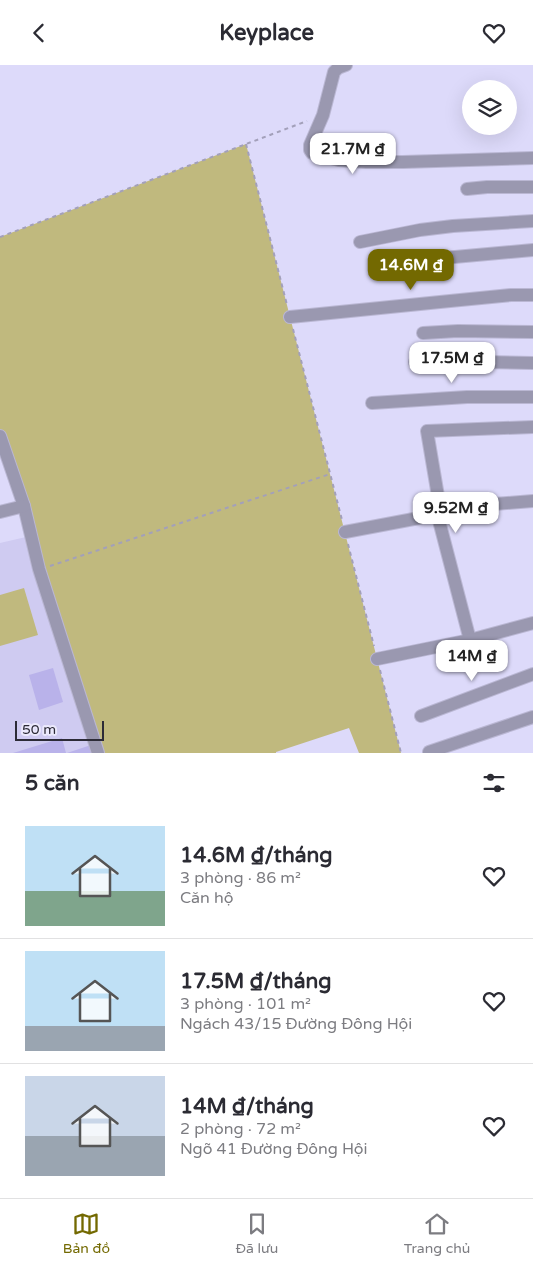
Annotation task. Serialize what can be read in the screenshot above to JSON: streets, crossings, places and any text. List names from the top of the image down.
{
  "scale_bar": "50 m",
  "page": {
    "header": "Keyplace",
    "price": [
      "21.7M ₫",
      "14.6M ₫",
      "17.5M ₫",
      "9.52M ₫",
      "14M ₫"
    ],
    "scale": "50 m",
    "heading": "5 căn",
    "list": [
      {
        "name": "14.6M ₫/tháng",
        "note": "3 phòng · 86 m² · Căn hộ"
      },
      {
        "name": "17.5M ₫/tháng",
        "note": "3 phòng · 101 m² · Ngách 43/15 Đường Đông Hội"
      },
      {
        "name": "14M ₫/tháng",
        "note": "2 phòng · 72 m² · Ngõ 41 Đường Đông Hội"
      }
    ],
    "tabs": ["Bản đồ", "Đã lưu", "Trang chủ"]
  }
}
